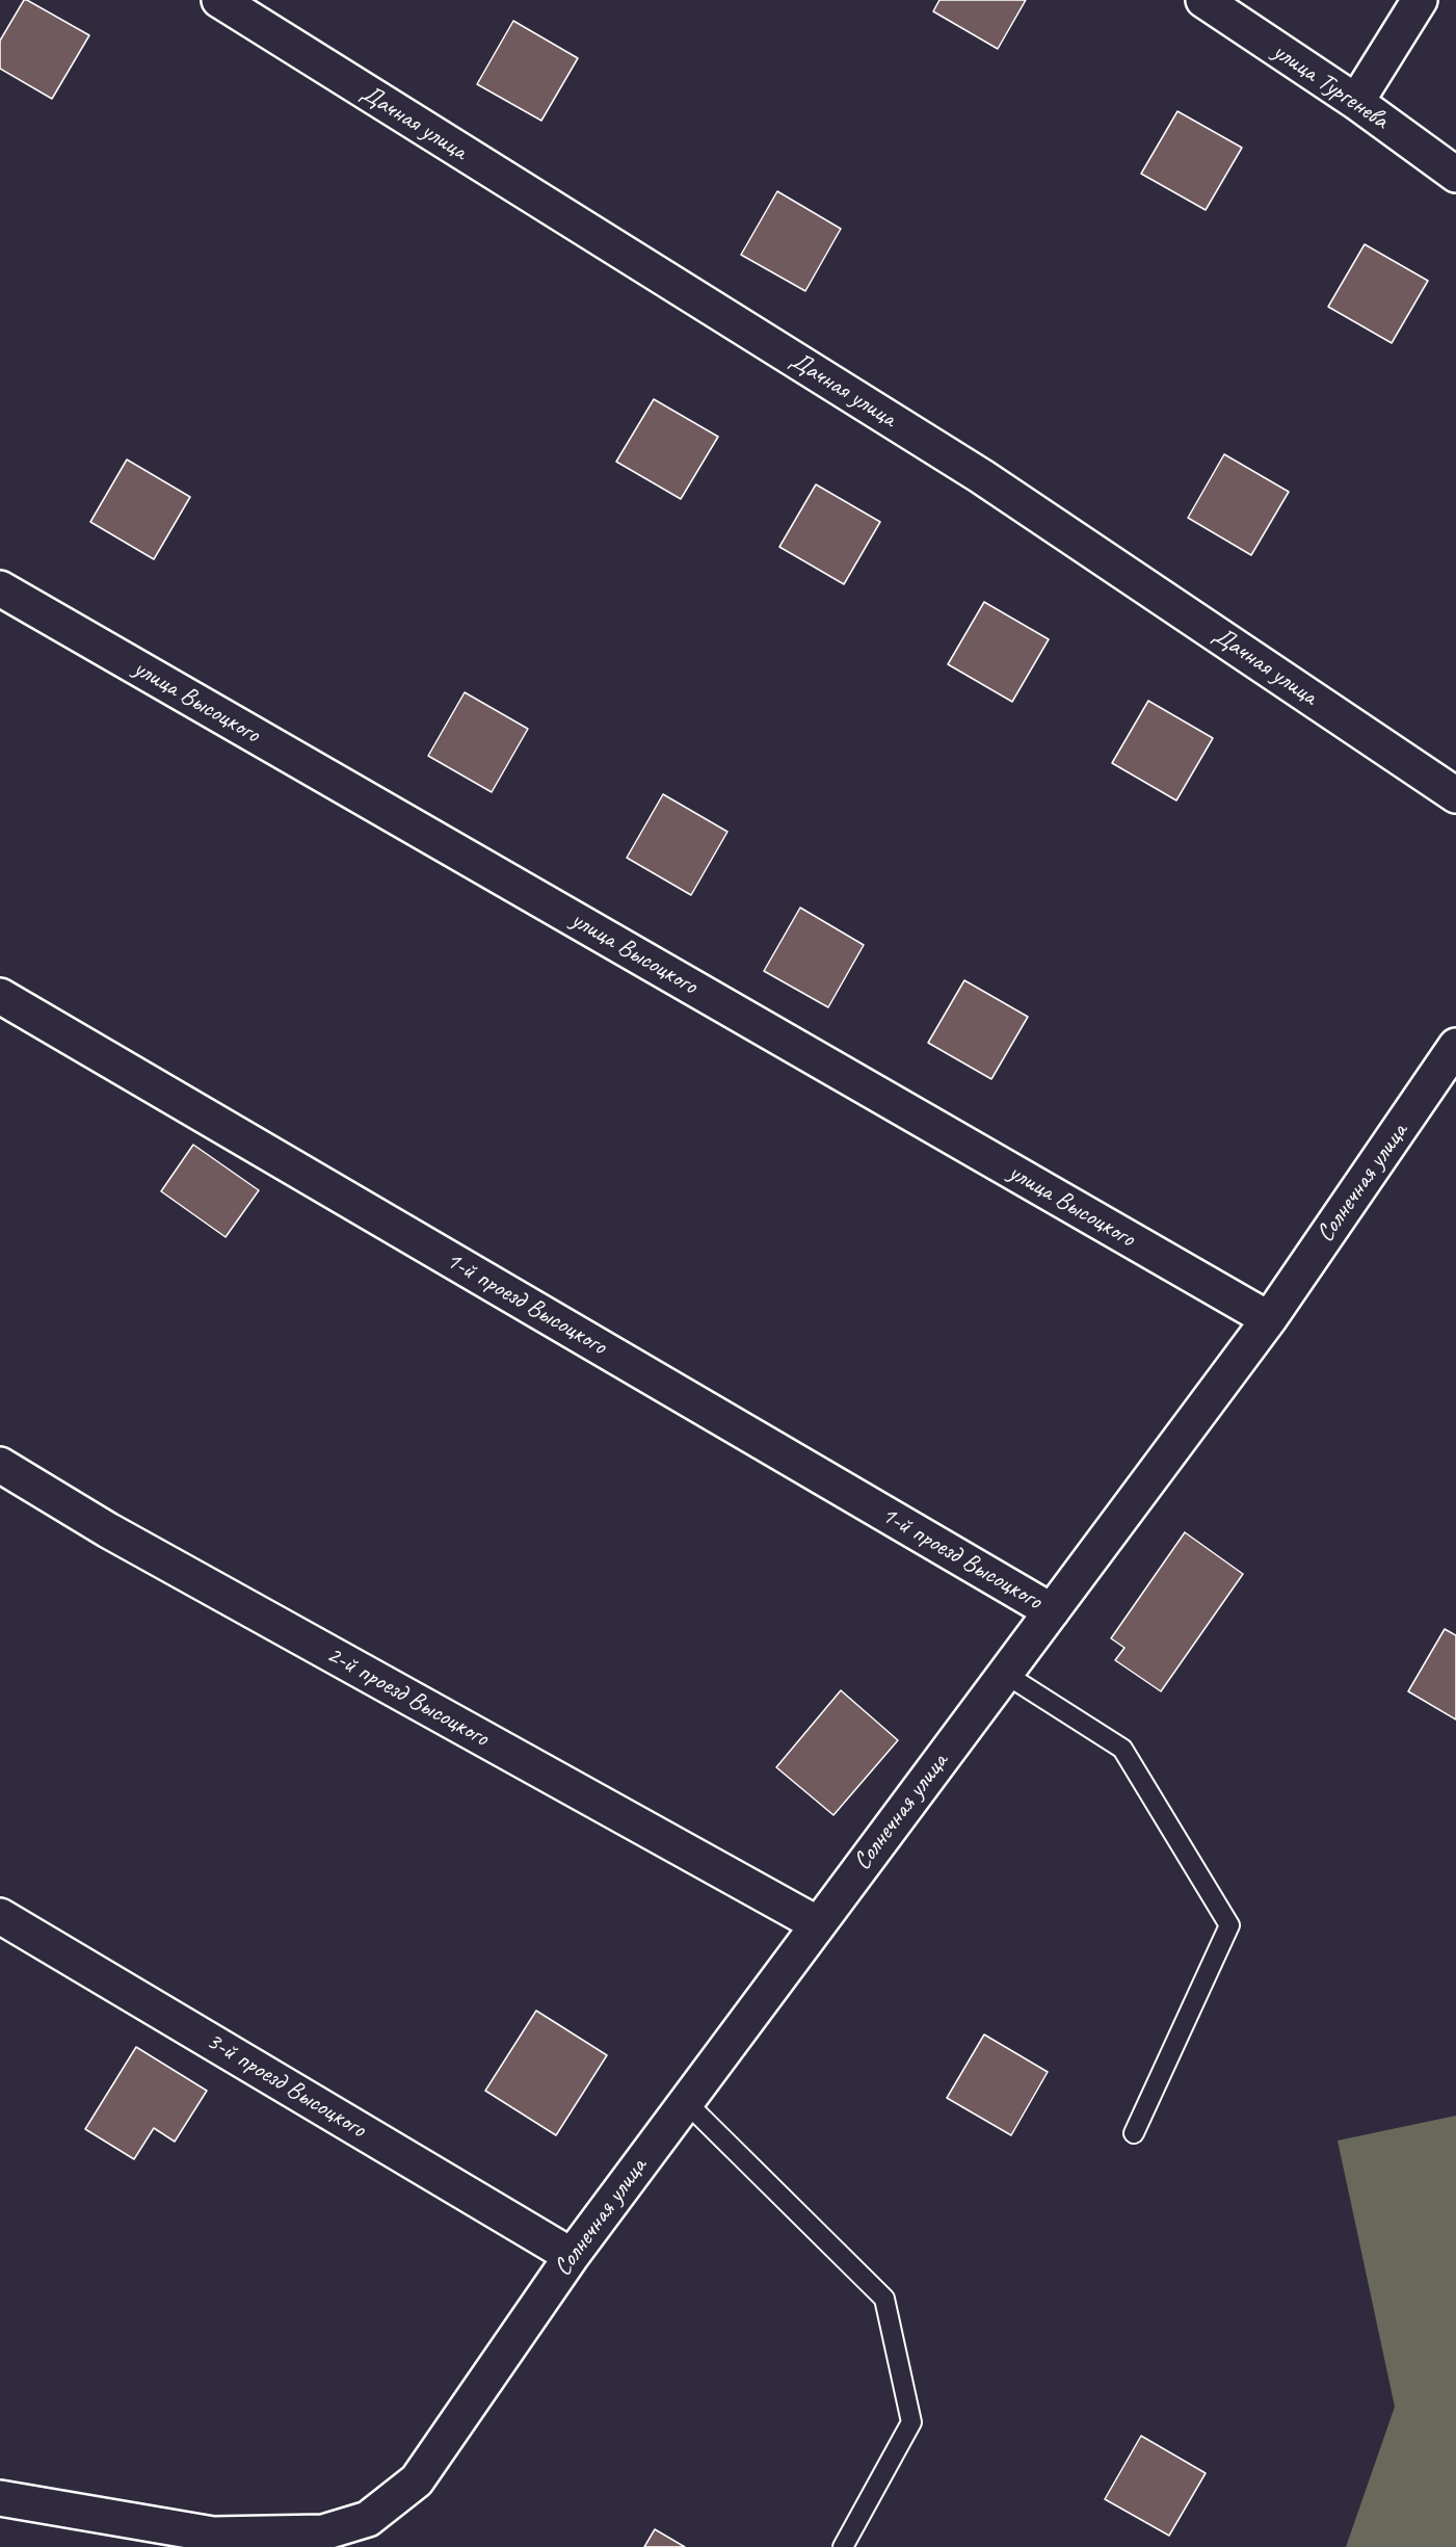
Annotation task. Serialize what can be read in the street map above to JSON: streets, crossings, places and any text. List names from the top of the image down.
{
  "streets": {
    "street": [
      "улица Тургенева",
      "Дачная улица",
      "улица Высоцкого",
      "Солнечная улица",
      "1-й проезд Высоцкого",
      "2-й проезд Высоцкого",
      "3-й проезд Высоцкого"
    ]
  },
  "crossings": [
    ["улица Высоцкого", "Солнечная улица"],
    ["Солнечная улица", "1-й проезд Высоцкого"],
    ["Солнечная улица", "2-й проезд Высоцкого"],
    ["Солнечная улица", "3-й проезд Высоцкого"]
  ]
}
